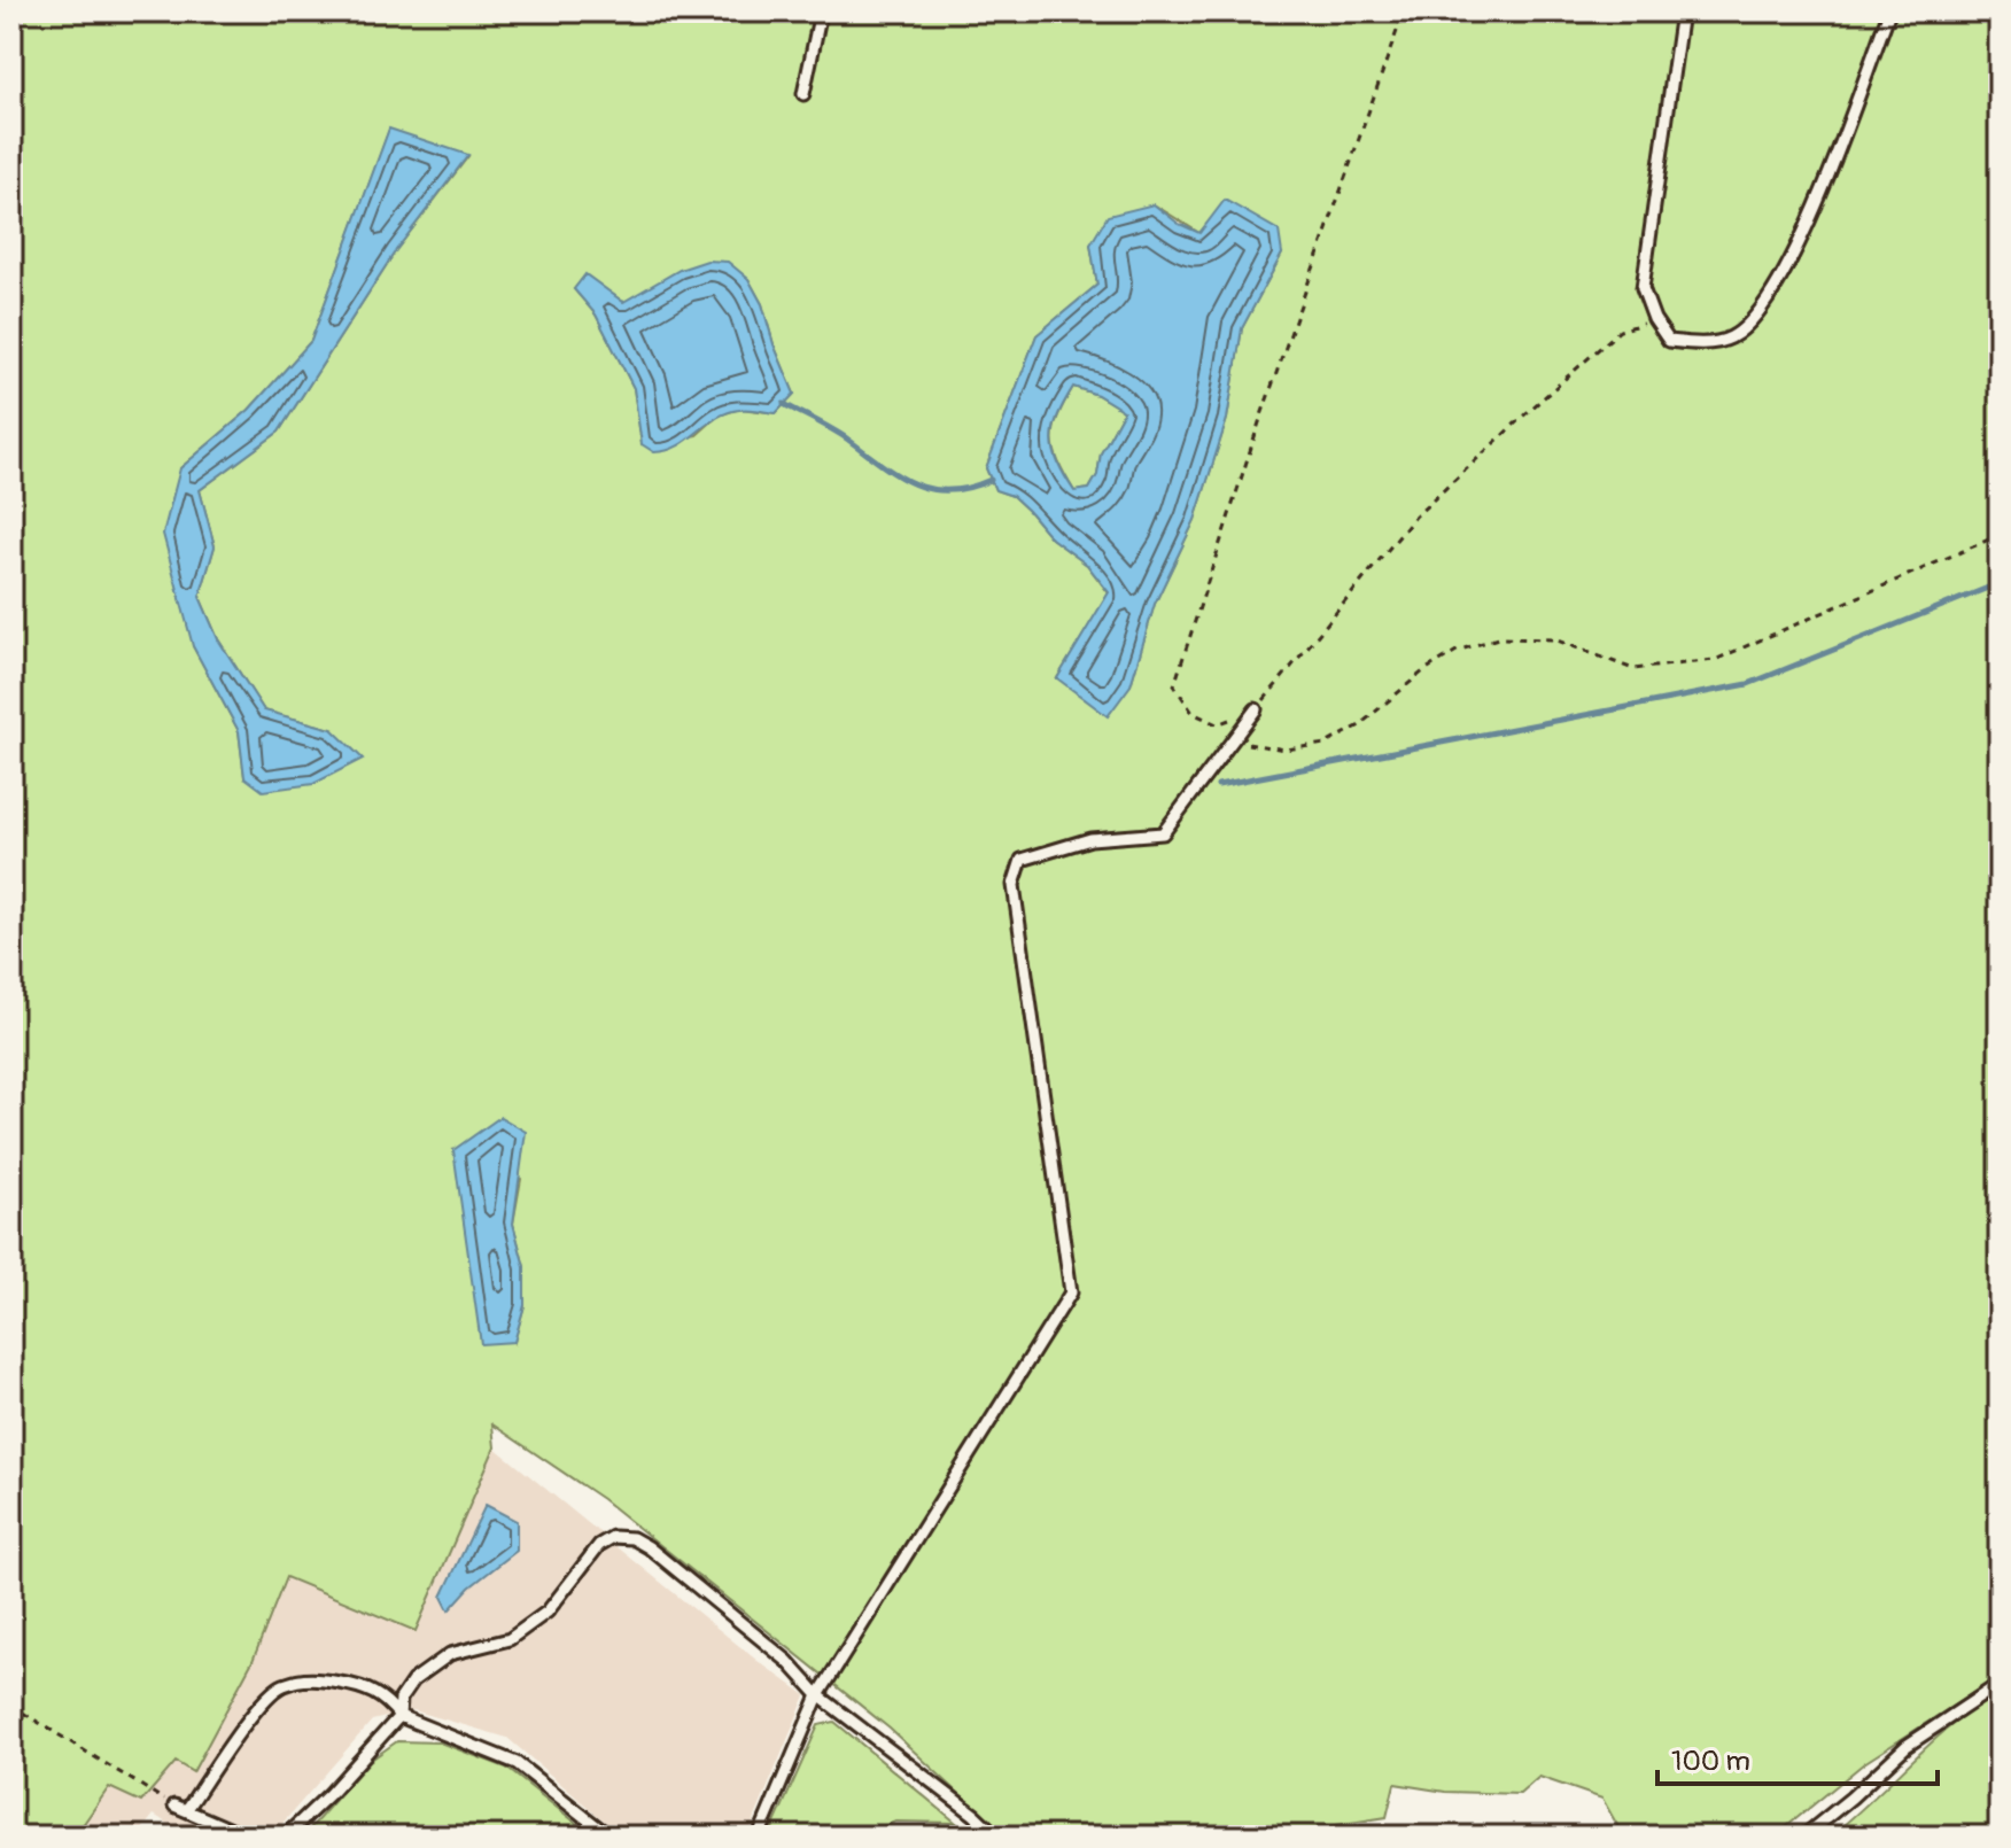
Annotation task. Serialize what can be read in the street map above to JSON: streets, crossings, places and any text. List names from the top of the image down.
{
  "scale_bar": "100 m"
}
